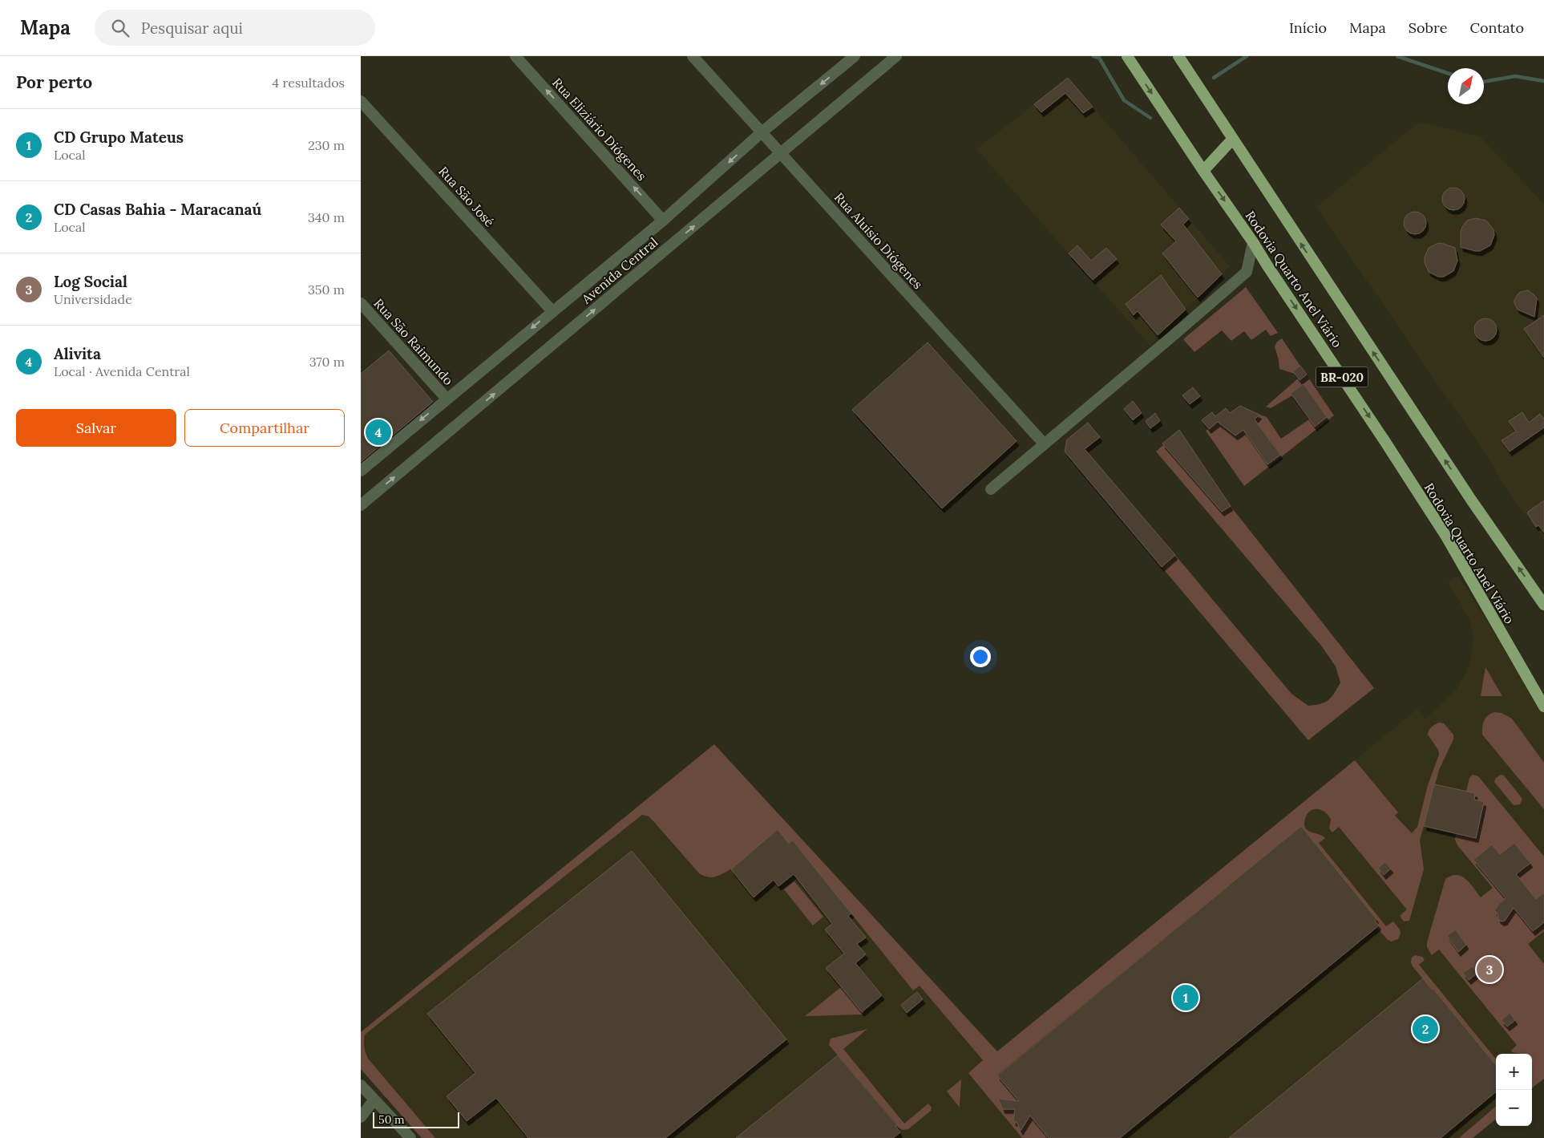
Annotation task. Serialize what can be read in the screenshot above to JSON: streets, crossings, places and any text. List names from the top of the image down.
{
  "streets": {
    "highway": ["Rodovia Quarto Anel Viário", "BR-020"],
    "street": [
      "Rua Eliziário Diógenes",
      "Rua São José",
      "Rua Aluísio Diógenes",
      "Avenida Central",
      "Rua São Raimundo"
    ]
  },
  "crossings": [
    ["Rua Eliziário Diógenes", "Avenida Central"],
    ["Rua São José", "Avenida Central"],
    ["Rua Aluísio Diógenes", "Avenida Central"],
    ["Avenida Central", "Rua São Raimundo"]
  ],
  "one_way": ["Rua Eliziário Diógenes"],
  "scale_bar": "50 m",
  "north": "top right",
  "page": {
    "header": "Mapa",
    "search": "Pesquisar aqui",
    "nav": [
      "Início",
      "Mapa",
      "Sobre",
      "Contato"
    ],
    "heading": ["Por perto", "4 resultados"],
    "list": [
      {
        "mark": "1",
        "name": "CD Grupo Mateus",
        "note": "Local",
        "value": "230 m"
      },
      {
        "mark": "2",
        "name": "CD Casas Bahia - Maracanaú",
        "note": "Local",
        "value": "340 m"
      },
      {
        "mark": "3",
        "name": "Log Social",
        "note": "Universidade",
        "value": "350 m"
      },
      {
        "mark": "4",
        "name": "Alivita",
        "note": "Local · Avenida Central",
        "value": "370 m"
      }
    ],
    "buttons": ["Salvar", "Compartilhar"],
    "pins": [
      "4",
      "3",
      "1",
      "2"
    ],
    "map_buttons": ["+", "−"],
    "scale": "50 m"
  }
}
